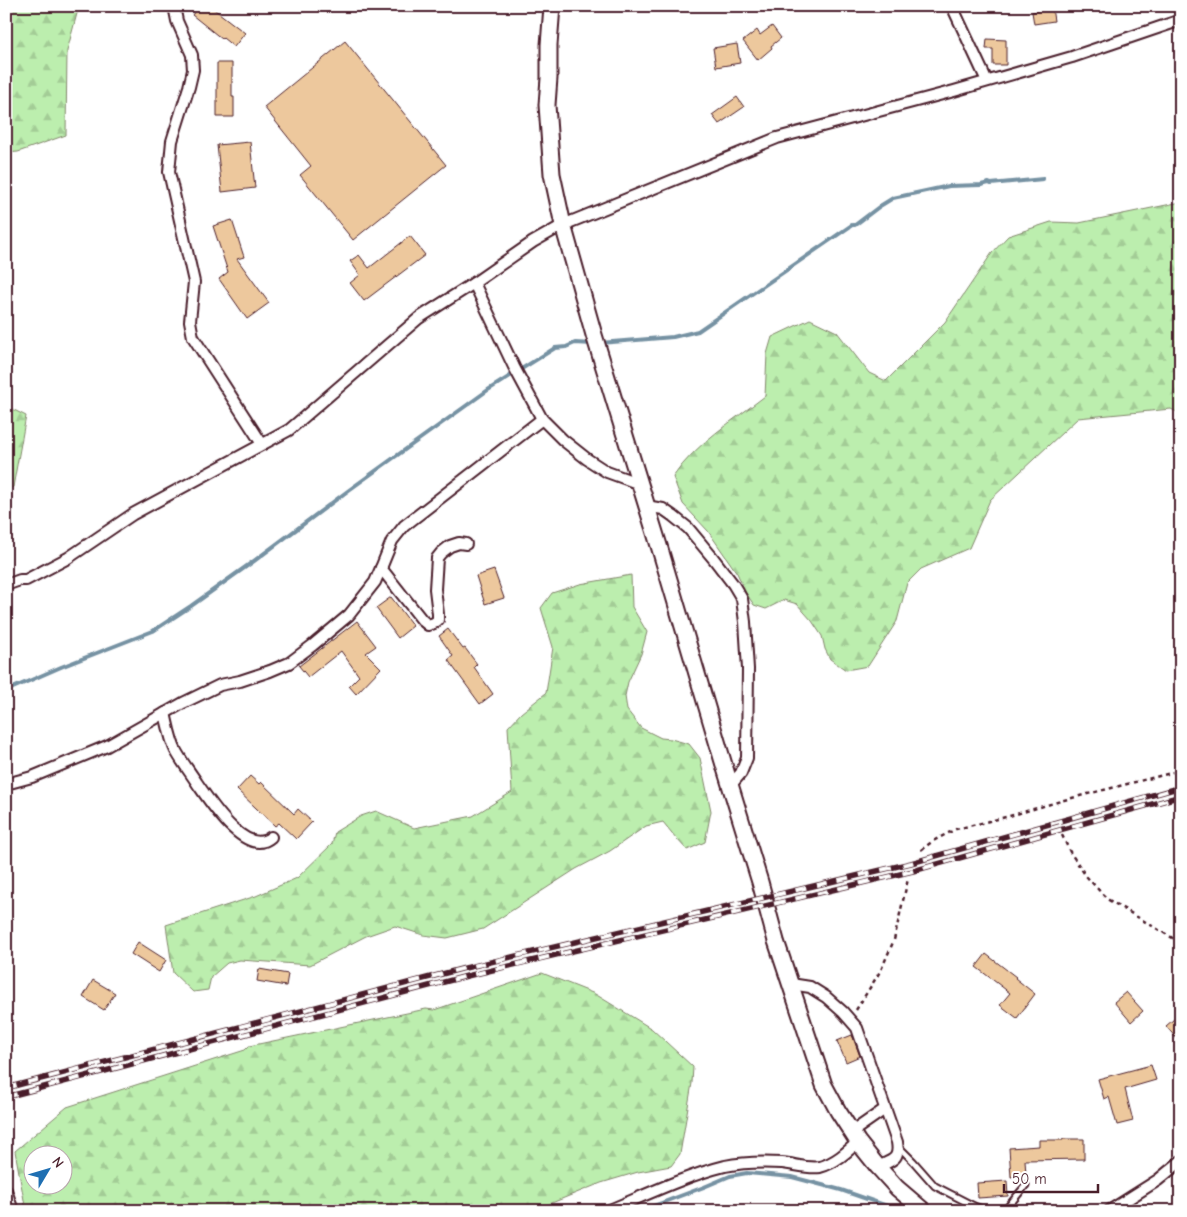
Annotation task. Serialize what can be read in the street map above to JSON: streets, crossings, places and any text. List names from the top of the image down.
{
  "scale_bar": "50 m",
  "north": "top right"
}
